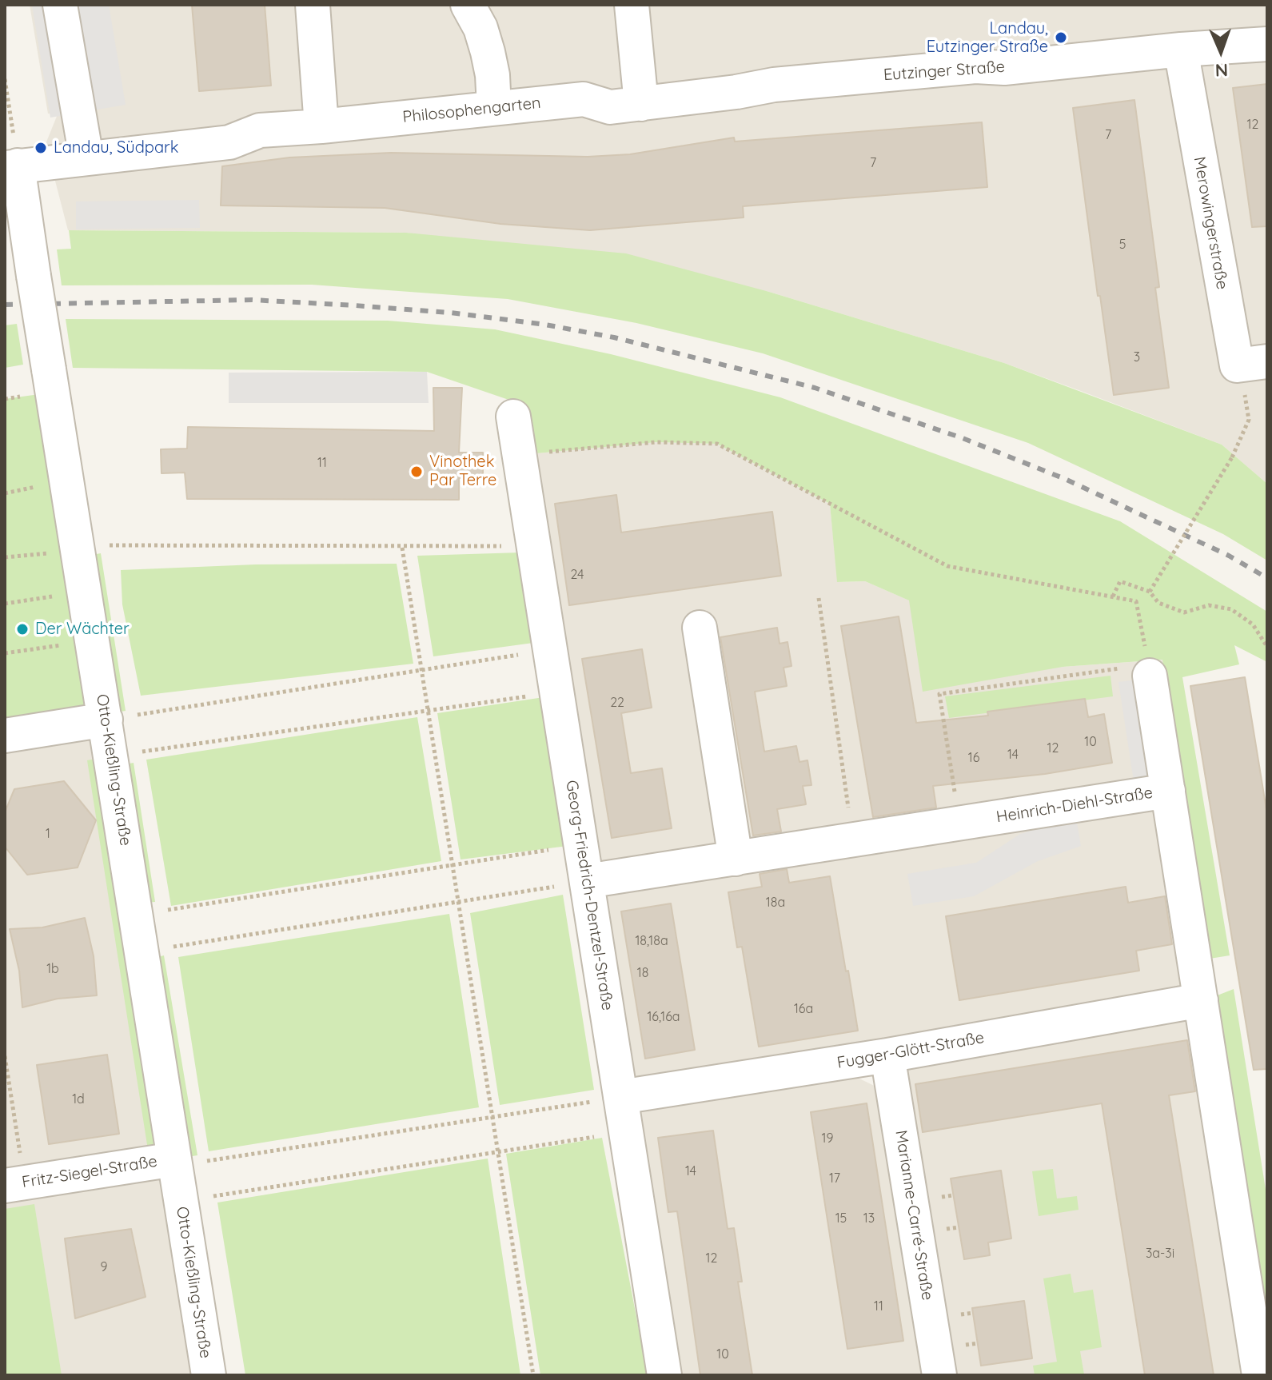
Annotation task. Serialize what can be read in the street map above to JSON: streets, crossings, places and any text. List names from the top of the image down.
{
  "streets": {
    "street": [
      "Eutzinger Straße",
      "Philosophengarten",
      "Merowingerstraße",
      "Otto-Kießling-Straße",
      "Heinrich-Diehl-Straße",
      "Georg-Friedrich-Dentzel-Straße",
      "Fugger-Glött-Straße",
      "Fritz-Siegel-Straße",
      "Marianne-Carré-Straße"
    ]
  },
  "crossings": [
    ["Eutzinger Straße", "Philosophengarten"],
    ["Eutzinger Straße", "Merowingerstraße"],
    ["Otto-Kießling-Straße", "Fritz-Siegel-Straße"],
    ["Heinrich-Diehl-Straße", "Georg-Friedrich-Dentzel-Straße"],
    ["Heinrich-Diehl-Straße", "Fugger-Glött-Straße"],
    ["Georg-Friedrich-Dentzel-Straße", "Fugger-Glött-Straße"],
    ["Fugger-Glött-Straße", "Marianne-Carré-Straße"]
  ],
  "places": [
    "Landau, Eutzinger Straße",
    "Landau, Südpark",
    "Vinothek Par Terre",
    "Der Wächter"
  ],
  "house_numbers": [
    "12",
    "7",
    "7",
    "5",
    "3",
    "11",
    "24",
    "22",
    "10",
    "12",
    "14",
    "16",
    "1",
    "18a",
    "18,18a",
    "1b",
    "18",
    "16a",
    "16,16a",
    "1d",
    "19",
    "14",
    "17",
    "15",
    "13",
    "3a-3i",
    "12",
    "9",
    "11",
    "10"
  ],
  "north": "bottom"
}
